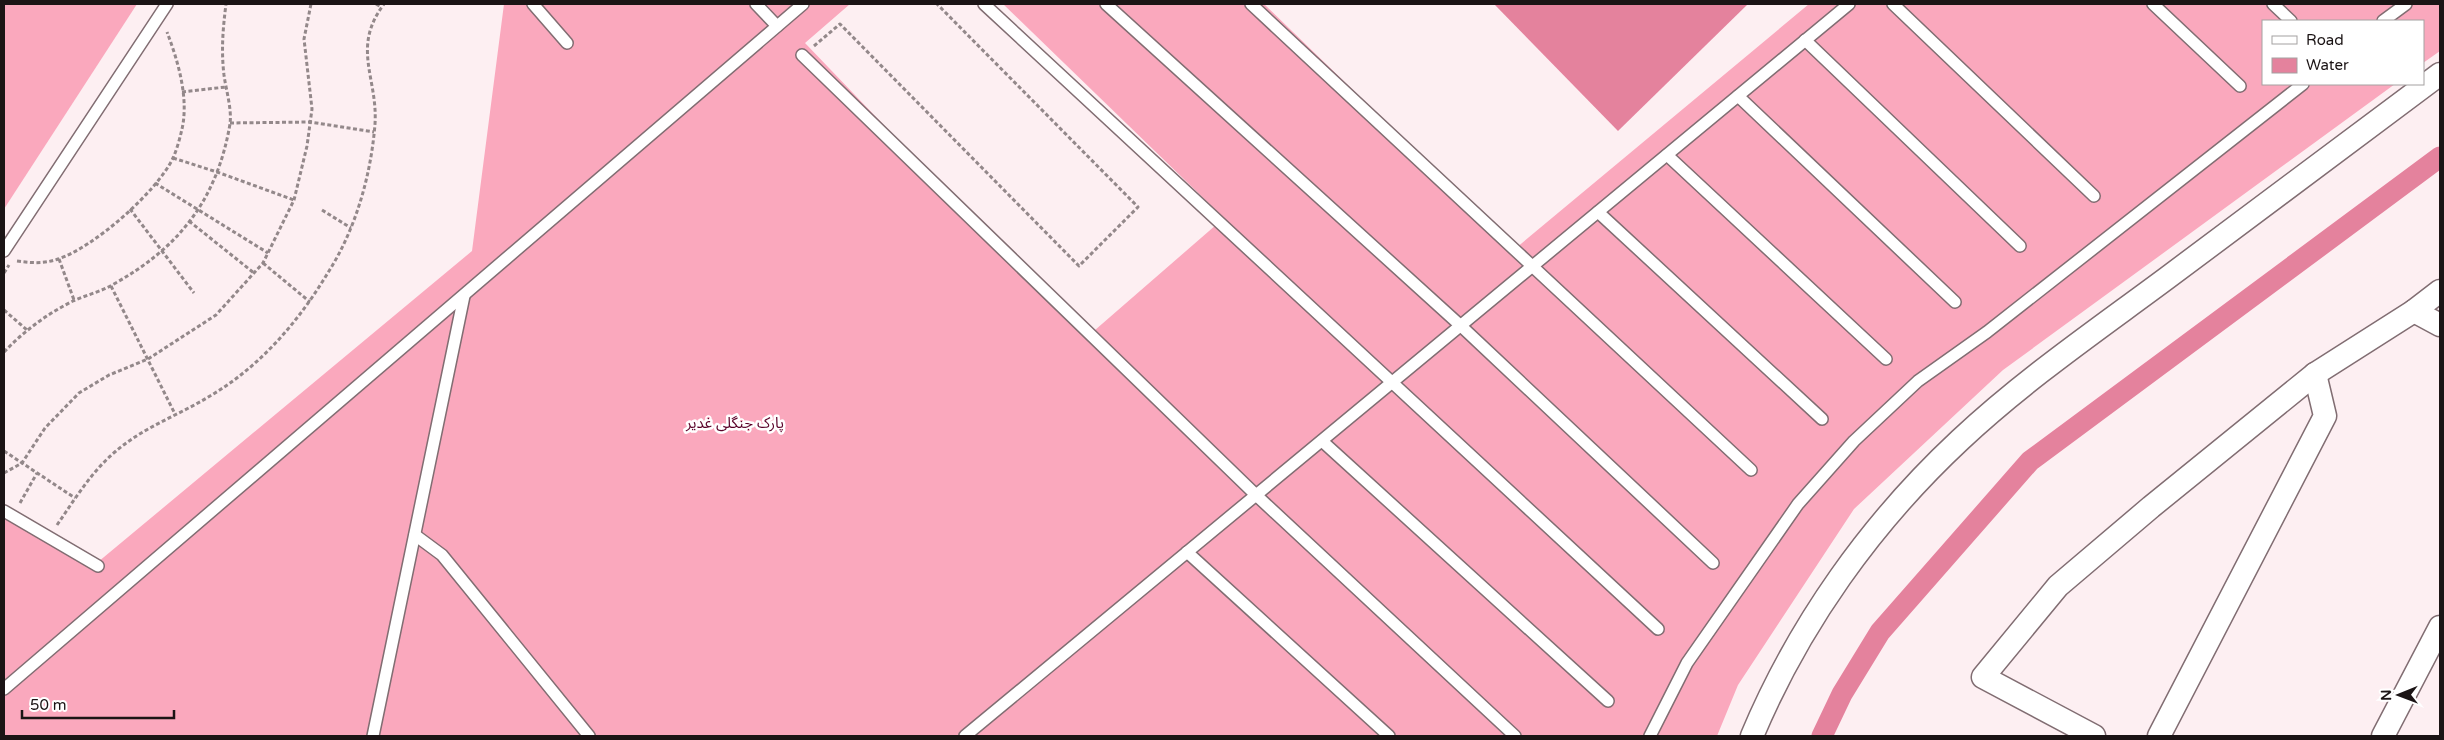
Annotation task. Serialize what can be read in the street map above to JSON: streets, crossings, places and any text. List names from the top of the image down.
{
  "parks": ["پارک جنگلی غدیر"],
  "legend": ["Road", "Water"],
  "scale_bar": "50 m",
  "north": "left"
}
